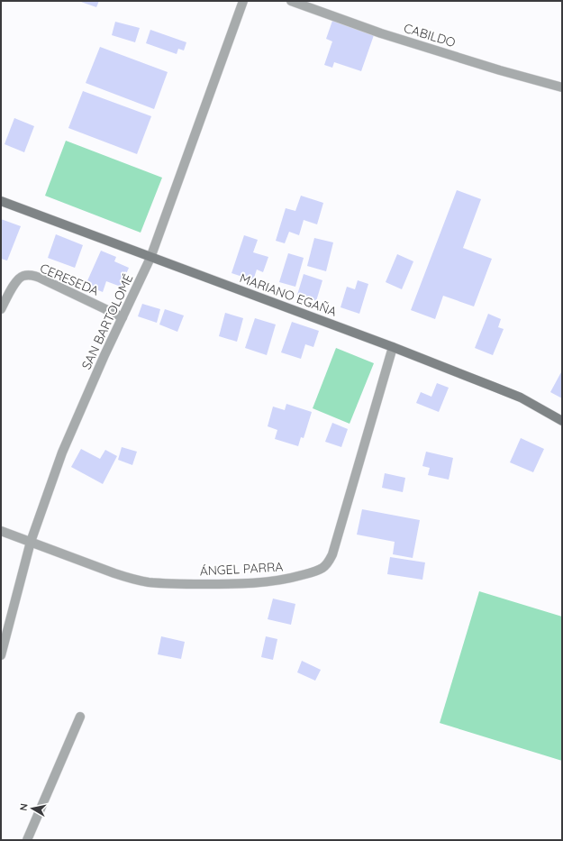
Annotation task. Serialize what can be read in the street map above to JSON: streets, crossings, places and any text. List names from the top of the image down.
{
  "streets": {
    "street": [
      "CABILDO",
      "CERESEDA",
      "MARIANO EGAÑA",
      "SAN BARTOLOMÉ",
      "ÁNGEL PARRA"
    ]
  },
  "crossings": [
    ["CERESEDA", "SAN BARTOLOMÉ"],
    ["MARIANO EGAÑA", "SAN BARTOLOMÉ"],
    ["MARIANO EGAÑA", "ÁNGEL PARRA"],
    ["SAN BARTOLOMÉ", "ÁNGEL PARRA"]
  ],
  "north": "left"
}
